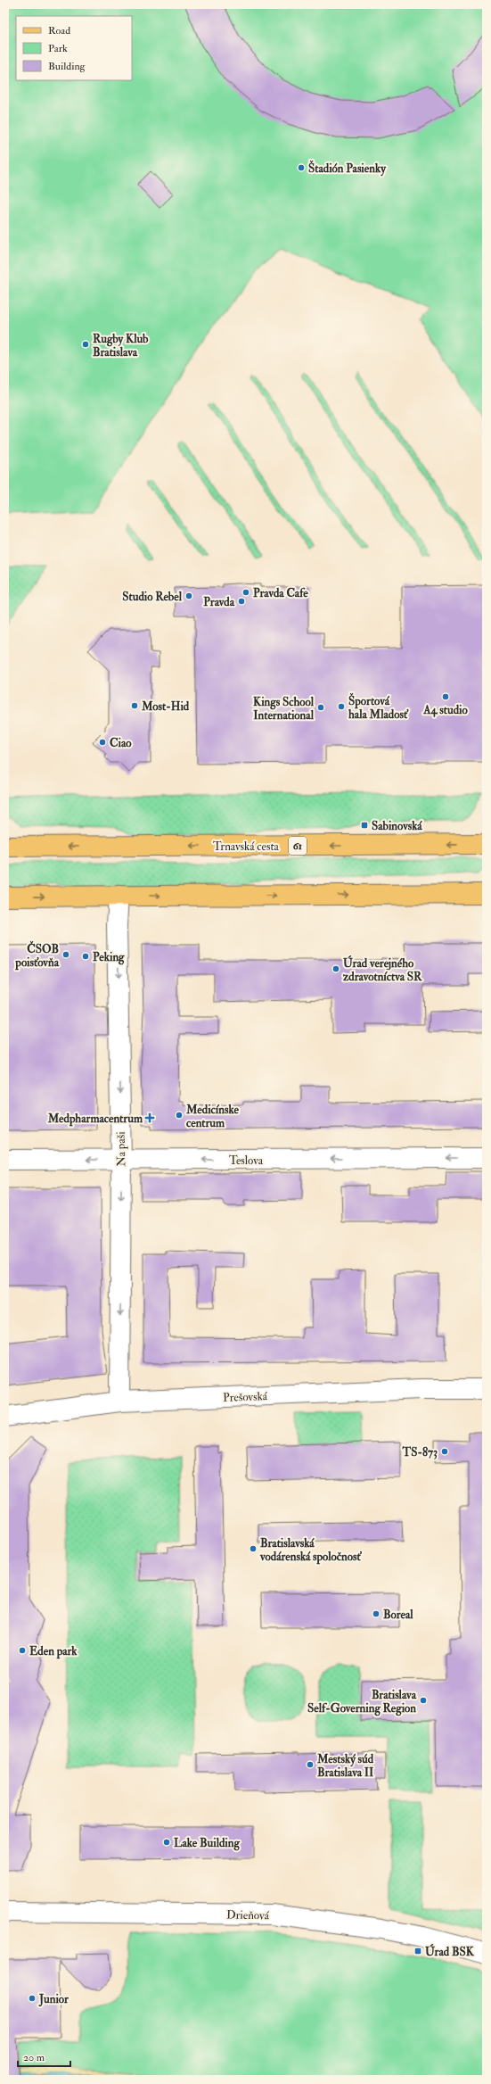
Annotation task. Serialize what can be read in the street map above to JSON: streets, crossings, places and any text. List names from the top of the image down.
{
  "streets": {
    "main road": ["Trnavská cesta", "61"],
    "street": [
      "Na paši",
      "Teslova",
      "Prešovská",
      "Drieňová"
    ]
  },
  "crossings": [
    ["Na paši", "Teslova"],
    ["Na paši", "Prešovská"]
  ],
  "one_way": ["Na paši", "Teslova"],
  "places": {
    "other": [
      "Štadión Pasienky",
      "Rugby Klub Bratislava",
      "Pravda Cafe",
      "Studio Rebel",
      "Pravda",
      "A4 studio",
      "Most-Hid",
      "Športová hala Mladosť",
      "Kings School International",
      "Ciao",
      "ČSOB poisťovňa",
      "Peking",
      "Úrad verejného zdravotníctva SR",
      "Medicínske centrum",
      "TS-873",
      "Bratislavská vodárenská spoločnosť",
      "Boreal",
      "Eden park",
      "Bratislava Self-Governing Region",
      "Mestský súd Bratislava II",
      "Lake Building",
      "Junior"
    ],
    "transit": ["Sabinovská", "Úrad BSK"],
    "health": ["Medpharmacentrum"]
  },
  "legend": ["Road", "Park", "Building"],
  "scale_bar": "20 m"
}
